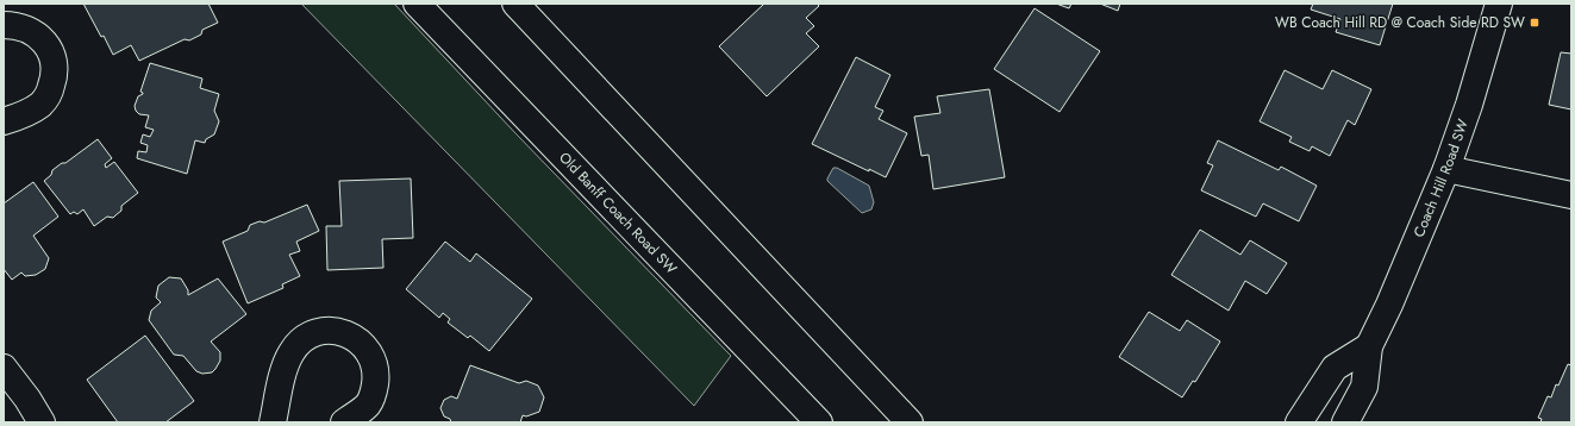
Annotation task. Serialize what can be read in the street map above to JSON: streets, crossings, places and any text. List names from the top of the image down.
{
  "streets": {
    "main road": ["Coach Hill Road SW", "Old Banff Coach Road SW"]
  },
  "places": {
    "transit": ["WB Coach Hill RD @ Coach Side RD SW"]
  }
}
